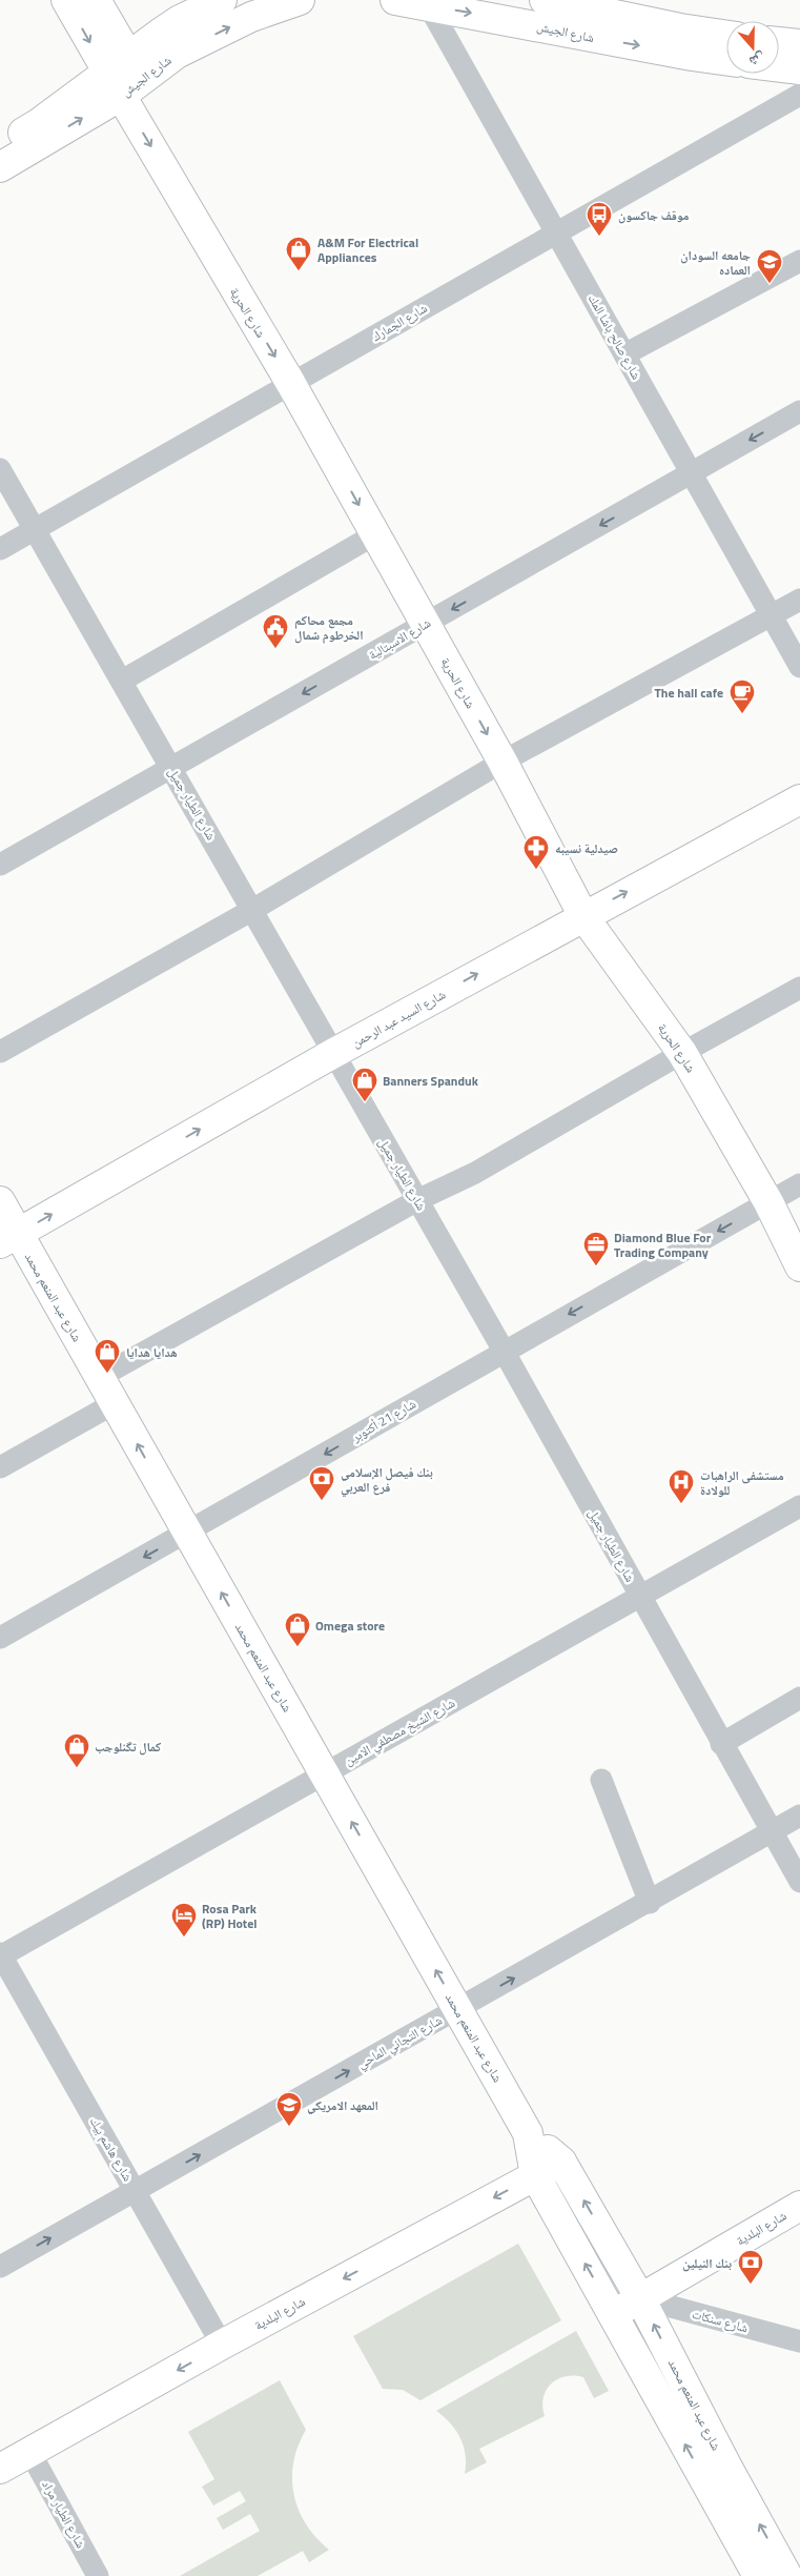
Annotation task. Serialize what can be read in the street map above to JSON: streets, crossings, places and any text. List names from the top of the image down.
{
  "streets": {
    "main road": [
      "شارع الجيش",
      "شارع الحرية",
      "شارع السيد عبد الرحمن",
      "شارع عبد المنعم محمد",
      "شارع البلدية"
    ],
    "street": [
      "شارع الجمارك",
      "شارع صالح باشا المك",
      "شارع الاسبتالية",
      "شارع الطيار جميل",
      "شارع 21 أكتوبر",
      "شارع الشيخ مصطفي الامين",
      "شارع التجاني الماحي",
      "شارع هاشم بيك",
      "شارع سنكات",
      "شارع الطيار مراد"
    ]
  },
  "crossings": [
    ["شارع الجيش", "شارع الحرية"],
    ["شارع الجيش", "شارع صالح باشا المك"],
    ["شارع الحرية", "شارع الجمارك"],
    ["شارع الحرية", "شارع الاسبتالية"],
    ["شارع الحرية", "شارع السيد عبد الرحمن"],
    ["شارع الحرية", "شارع 21 أكتوبر"],
    ["شارع الجمارك", "شارع صالح باشا المك"],
    ["شارع الجمارك", "شارع الطيار جميل"],
    ["شارع صالح باشا المك", "شارع الاسبتالية"],
    ["شارع الاسبتالية", "شارع الطيار جميل"],
    ["شارع الطيار جميل", "شارع السيد عبد الرحمن"],
    ["شارع الطيار جميل", "شارع 21 أكتوبر"],
    ["شارع الطيار جميل", "شارع الشيخ مصطفي الامين"],
    ["شارع الطيار جميل", "شارع التجاني الماحي"],
    ["شارع السيد عبد الرحمن", "شارع عبد المنعم محمد"],
    ["شارع عبد المنعم محمد", "شارع 21 أكتوبر"],
    ["شارع عبد المنعم محمد", "شارع الشيخ مصطفي الامين"],
    ["شارع عبد المنعم محمد", "شارع التجاني الماحي"],
    ["شارع عبد المنعم محمد", "شارع البلدية"],
    ["شارع عبد المنعم محمد", "شارع سنكات"],
    ["شارع الشيخ مصطفي الامين", "شارع هاشم بيك"],
    ["شارع التجاني الماحي", "شارع هاشم بيك"],
    ["شارع هاشم بيك", "شارع البلدية"],
    ["شارع البلدية", "شارع سنكات"],
    ["شارع البلدية", "شارع الطيار مراد"]
  ],
  "one_way": [
    "شارع الحرية",
    "شارع السيد عبد الرحمن",
    "شارع عبد المنعم محمد",
    "شارع التجاني الماحي",
    "شارع البلدية"
  ],
  "places": {
    "bus stop": ["موقف جاكسون"],
    "shop": [
      "A&M For Electrical Appliances",
      "Banners Spanduk",
      "هدايا هدايا",
      "Omega store",
      "كمال تگنلوجب"
    ],
    "school or university": ["جامعه السودان العماده", "المعهد الامريكي"],
    "public building": ["مجمع محاكم الخرطوم شمال"],
    "cafe": ["The hall cafe"],
    "pharmacy": ["صيدلية نسيبه"],
    "office": ["Diamond Blue For Trading Company"],
    "bank": ["بنك فيصل الإسلامي فرع العربي", "بنك النيلين"],
    "hospital": ["مستشفى الراهبات للولادة"],
    "hotel": ["Rosa Park (RP) Hotel"]
  },
  "north": "bottom"
}
